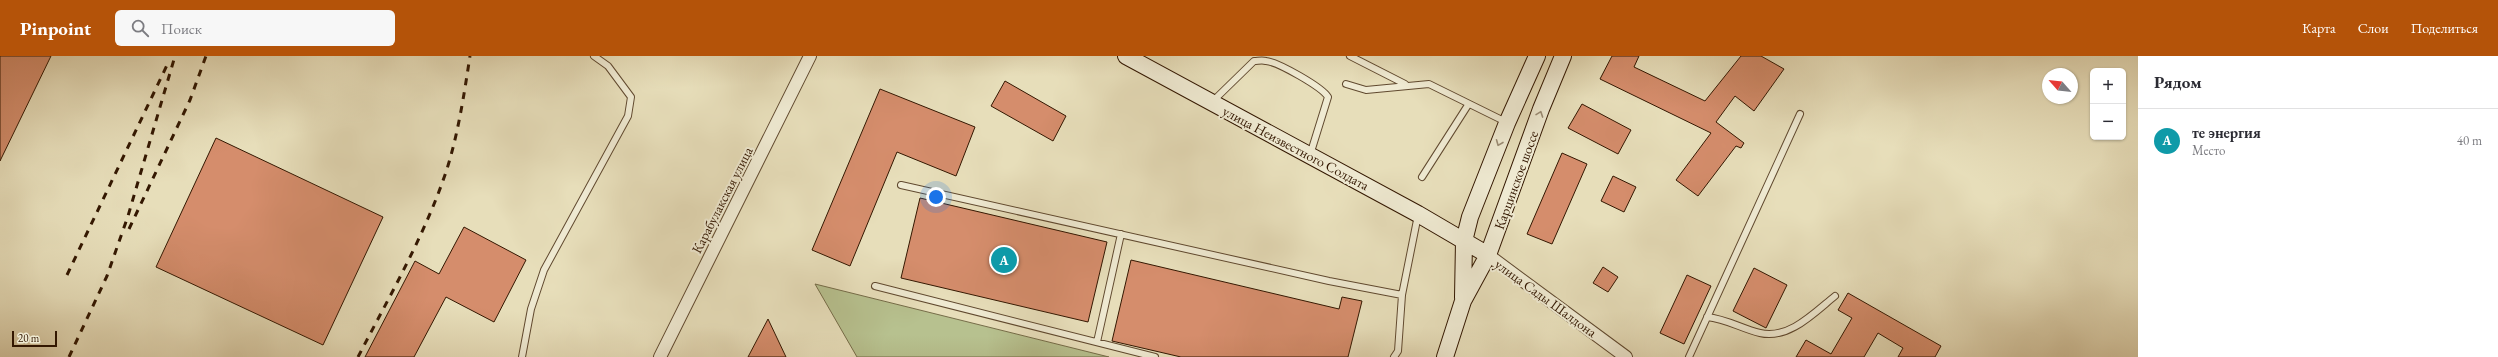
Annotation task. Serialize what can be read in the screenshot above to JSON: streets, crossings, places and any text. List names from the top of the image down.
{
  "streets": {
    "main road": ["улица Неизвестного Солдата", "Карцинское шоссе", "улица Сады Шалдона"],
    "street": ["Карабулакская улица"]
  },
  "crossings": [
    ["улица Неизвестного Солдата", "Карцинское шоссе"],
    ["улица Неизвестного Солдата", "улица Сады Шалдона"],
    ["Карцинское шоссе", "улица Сады Шалдона"]
  ],
  "scale_bar": "20 m",
  "north": "top left",
  "page": {
    "header": "Pinpoint",
    "search": "Поиск",
    "nav": ["Карта", "Слои", "Поделиться"],
    "heading": "Рядом",
    "map_buttons": ["+", "−"],
    "list": [
      {
        "mark": "A",
        "name": "те энергия",
        "note": "Место",
        "value": "40 m"
      }
    ],
    "pins": "A",
    "scale": "20 m"
  }
}
